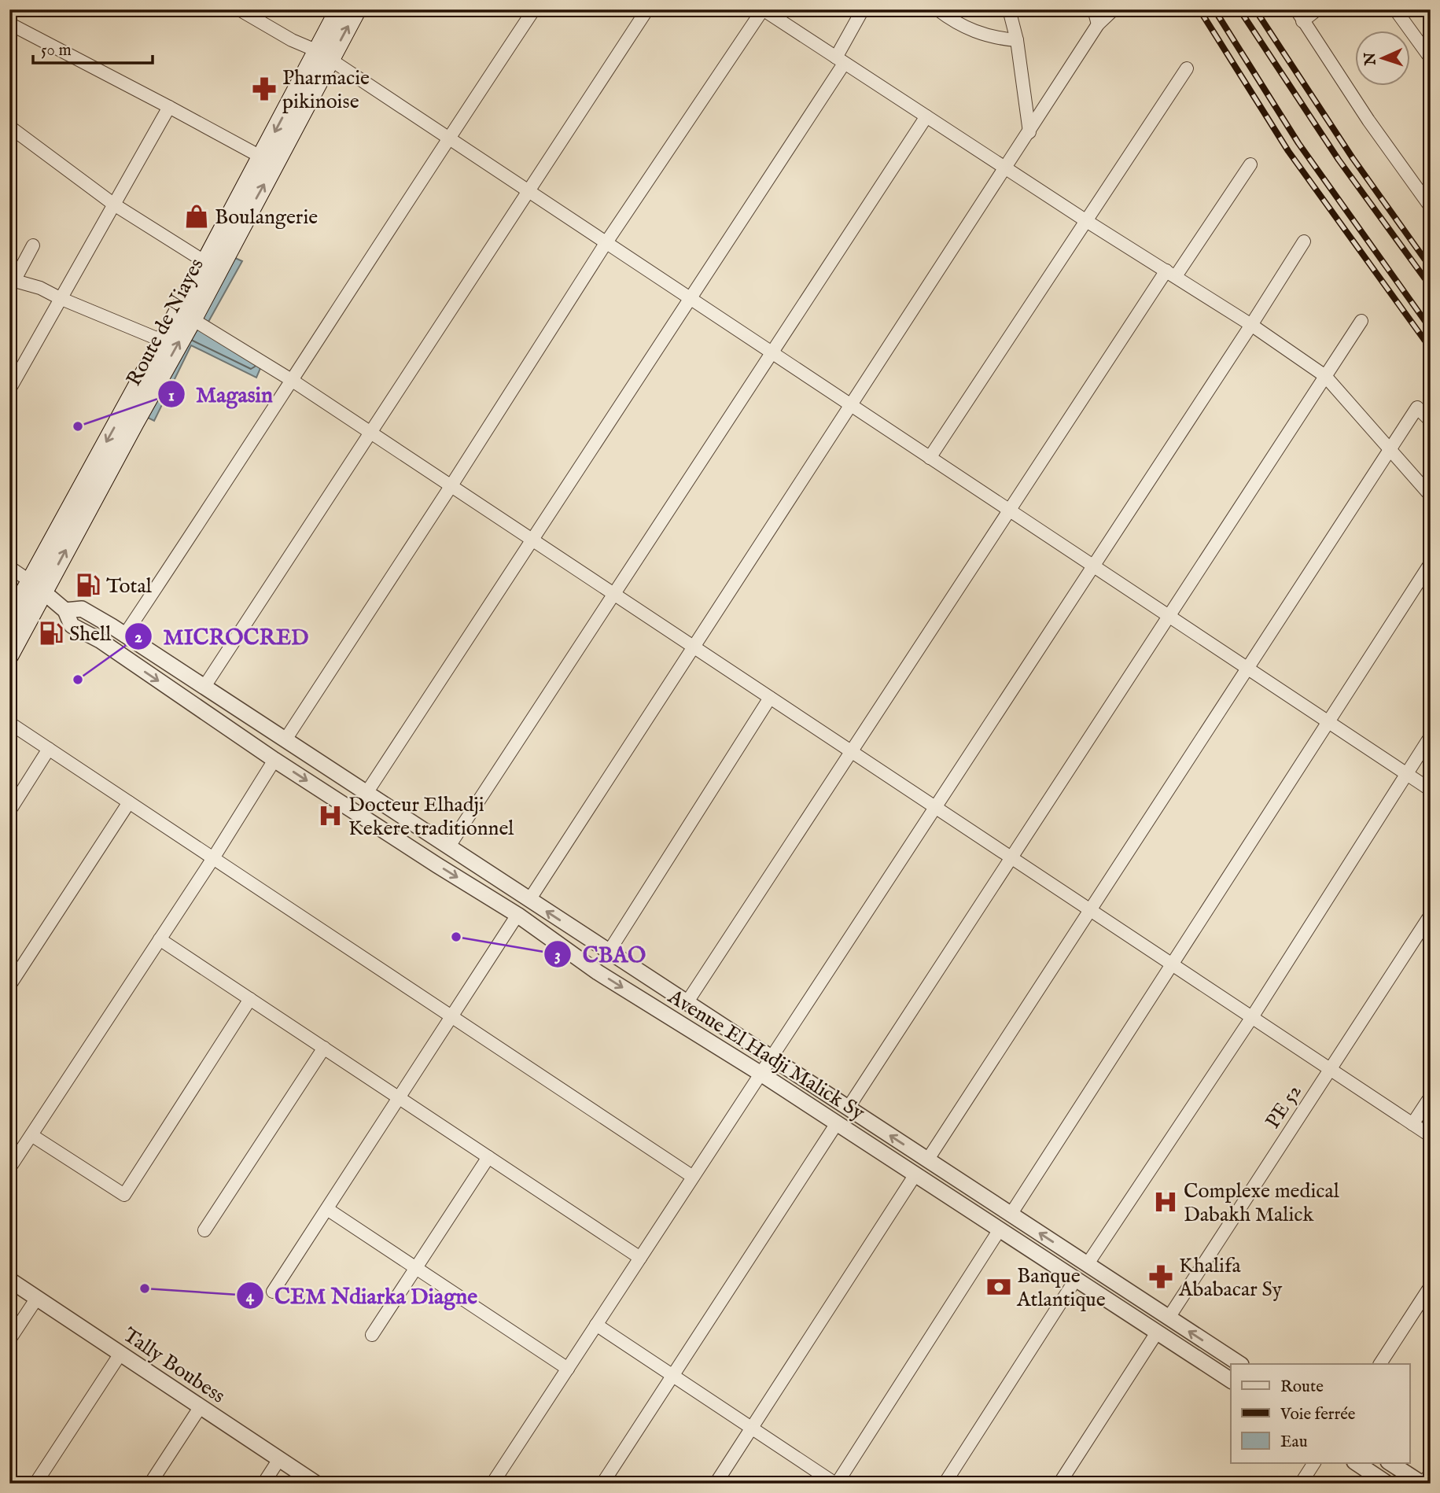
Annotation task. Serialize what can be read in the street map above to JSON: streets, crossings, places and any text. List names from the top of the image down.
{
  "streets": {
    "main road": ["Route de Niayes"],
    "street": ["Avenue El Hadji Malick Sy", "PE 52", "Tally Boubess"]
  },
  "crossings": [
    ["Route de Niayes", "Avenue El Hadji Malick Sy"],
    ["Avenue El Hadji Malick Sy", "PE 52"]
  ],
  "places": {
    "pharmacy": ["Pharmacie pikinoise", "Khalifa Ababacar Sy"],
    "shop": ["Boulangerie"],
    "other": [
      "Magasin",
      "MICROCRED",
      "CBAO",
      "CEM Ndiarka Diagne"
    ],
    "fuel station": ["Total", "Shell"],
    "hospital": ["Docteur Elhadji Kekere traditionnel", "Complexe medical Dabakh Malick"],
    "bank": ["Banque Atlantique"]
  },
  "legend": ["Route", "Voie ferrée", "Eau"],
  "scale_bar": "50 m",
  "north": "left"
}
